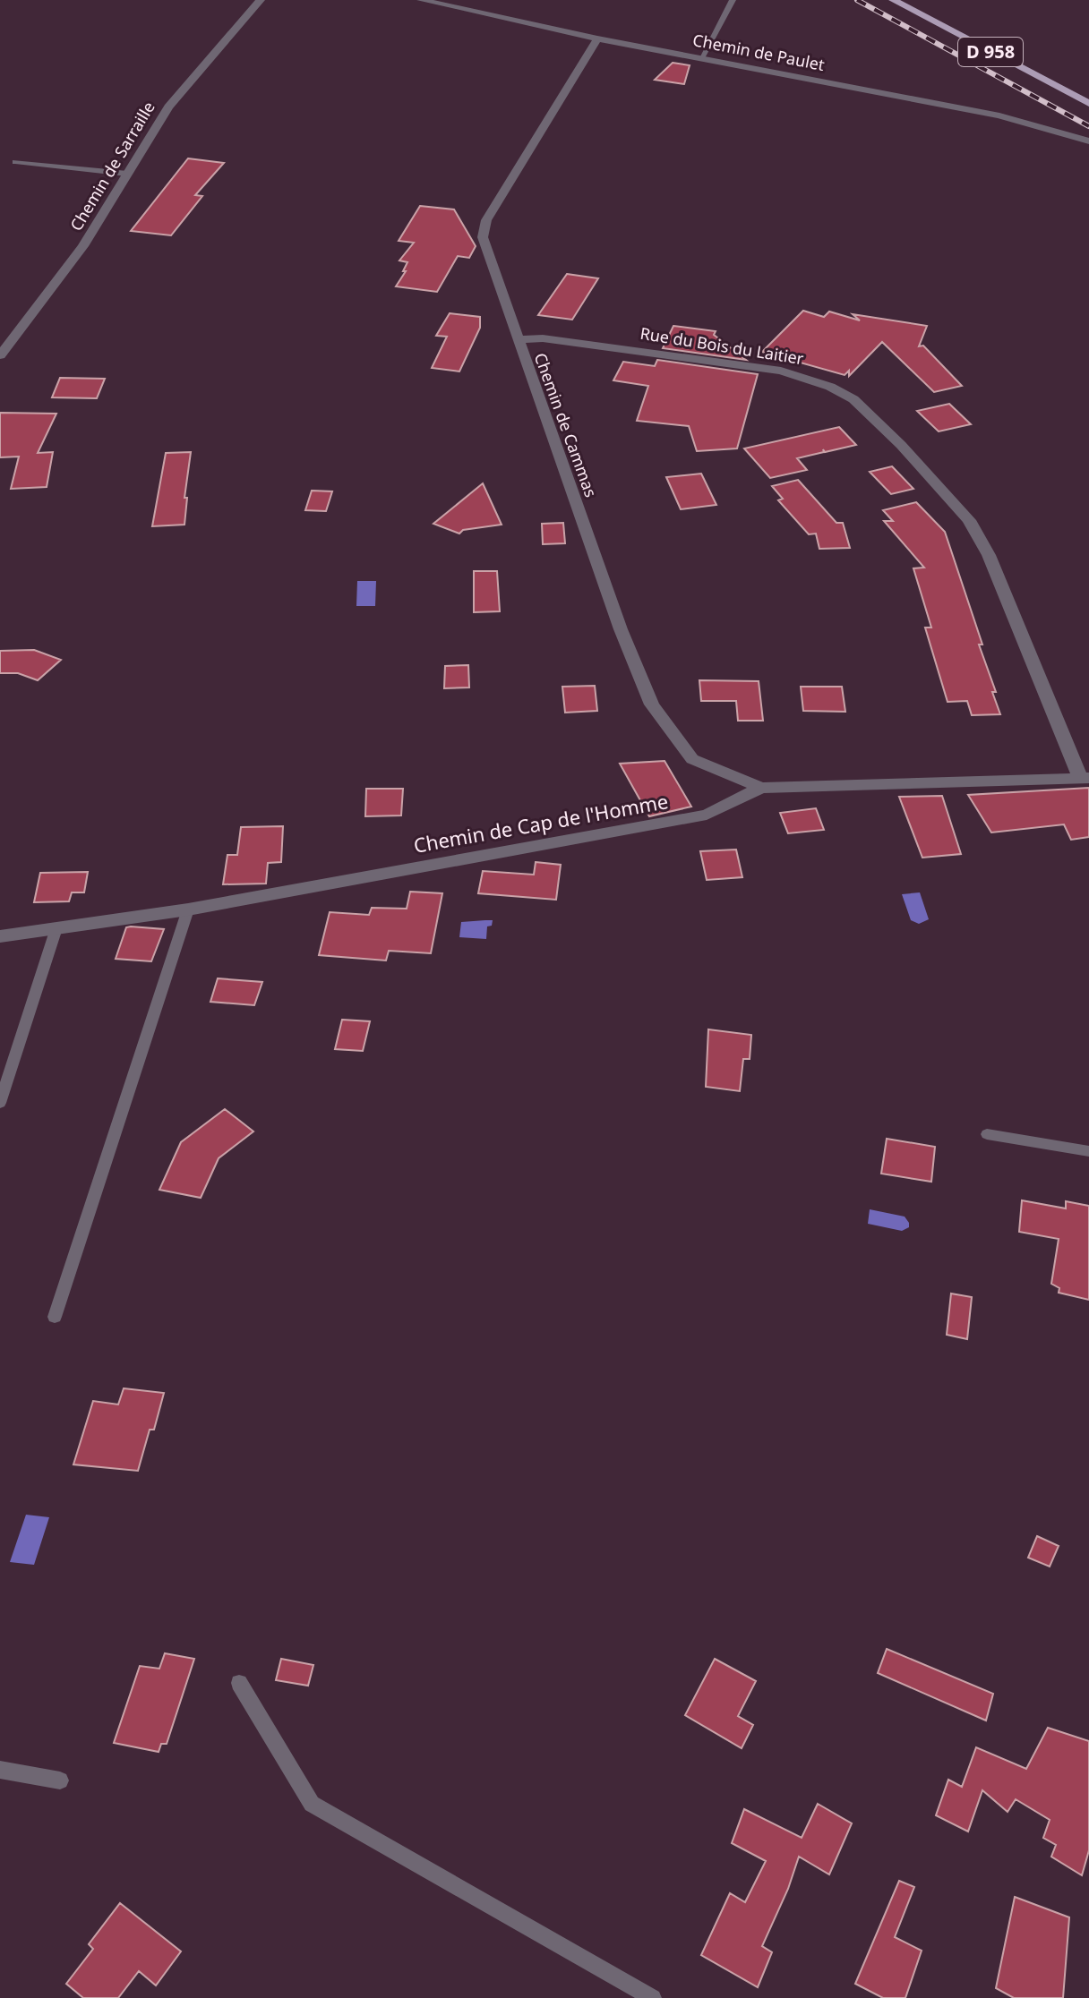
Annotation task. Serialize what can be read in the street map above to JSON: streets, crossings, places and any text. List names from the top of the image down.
{
  "streets": {
    "main road": ["D 958"],
    "street": [
      "Chemin de Paulet",
      "Chemin de Sarraille",
      "Rue du Bois du Laitier",
      "Chemin de Cammas",
      "Chemin de Cap de l'Homme"
    ]
  },
  "crossings": [
    ["Chemin de Paulet", "Chemin de Cammas"],
    ["Rue du Bois du Laitier", "Chemin de Cammas"],
    ["Rue du Bois du Laitier", "Chemin de Cap de l'Homme"],
    ["Chemin de Cammas", "Chemin de Cap de l'Homme"]
  ]
}
